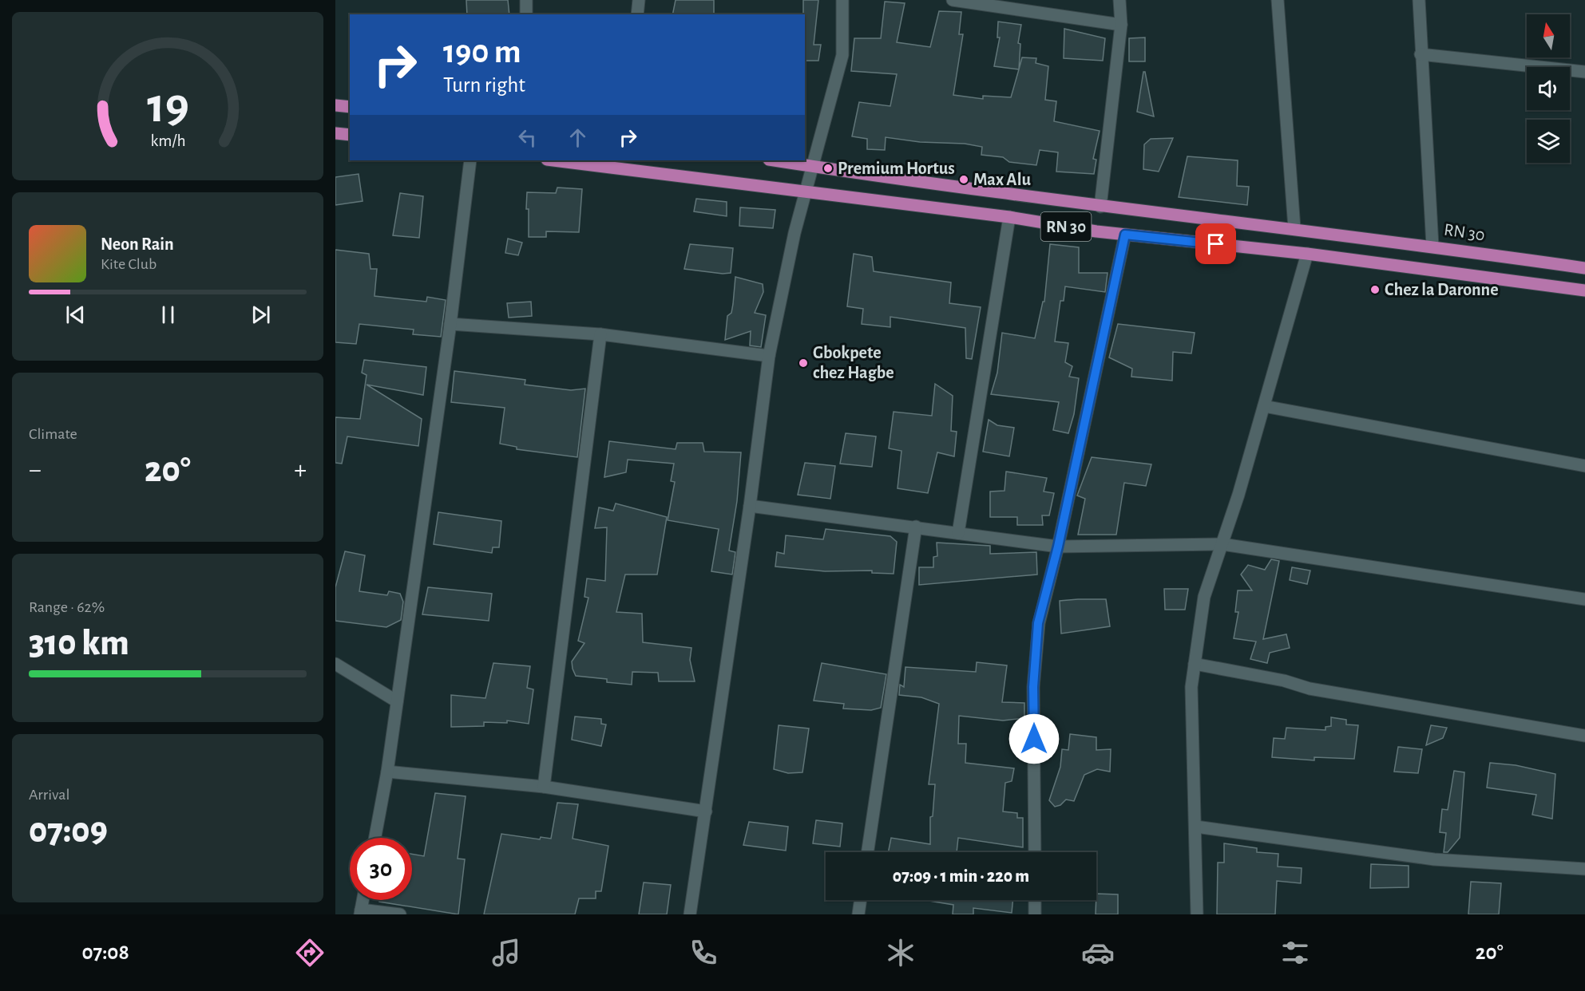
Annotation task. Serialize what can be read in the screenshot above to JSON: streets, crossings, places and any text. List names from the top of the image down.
{
  "streets": {
    "main road": ["RN 30"]
  },
  "places": [
    "Premium Hortus",
    "Max Alu",
    "Chez la Daronne",
    "Gbokpete chez Hagbe"
  ],
  "north": "top",
  "page": {
    "turn": ["190 m", "Turn right"],
    "song": ["Neon Rain", "Kite Club"],
    "tile": [
      "Climate",
      ["Range · 62%", "310 km"],
      ["Arrival", "07:09"]
    ],
    "heat": ["−", "20°", "+"],
    "limit": "30",
    "trip": "07:09 · 1 min · 220 m",
    "tabs": ["07:08", "20°"],
    "gauge": ["19", "km/h"]
  }
}
